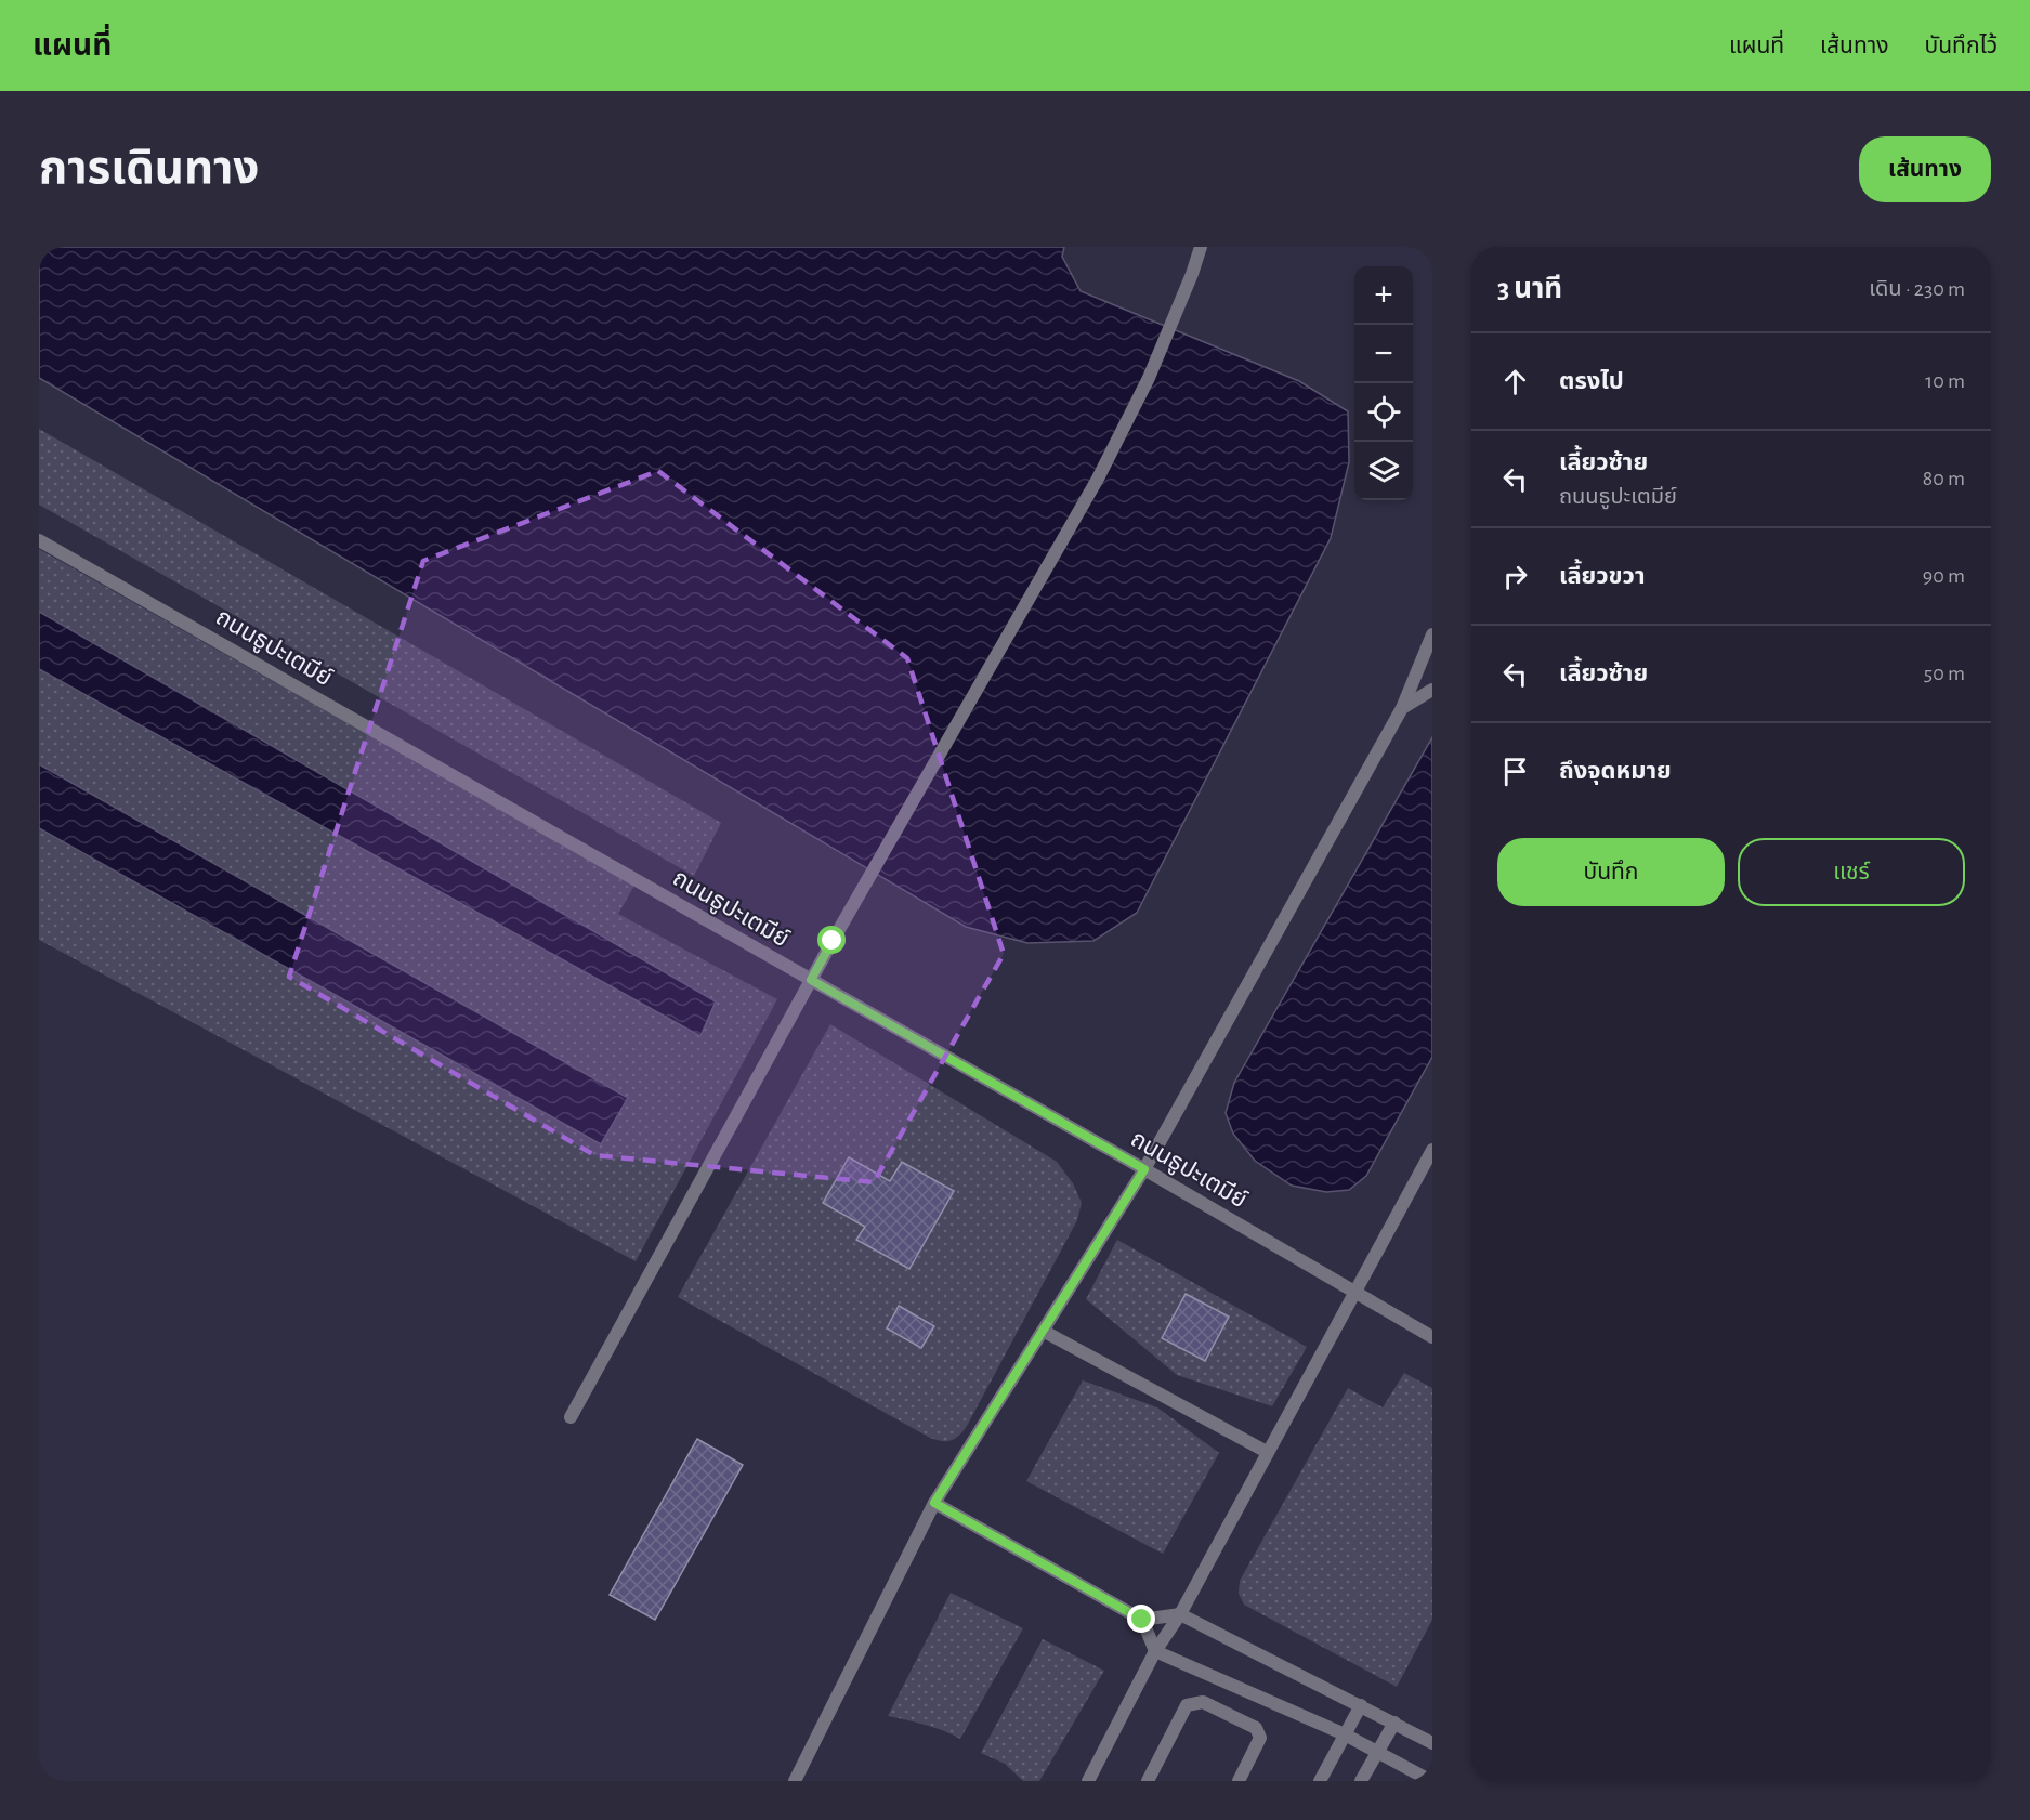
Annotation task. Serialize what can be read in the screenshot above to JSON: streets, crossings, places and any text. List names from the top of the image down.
{
  "streets": {
    "street": ["ถนนธูปะเตมีย์"]
  },
  "page": {
    "header": "แผนที่",
    "nav": ["แผนที่", "เส้นทาง", "บันทึกไว้"],
    "title": "การเดินทาง",
    "buttons": [
      "เส้นทาง",
      ["บันทึก", "แชร์"]
    ],
    "heading": ["3 นาที", "เดิน · 230 m"],
    "map_buttons": ["+", "−"],
    "list": [
      ["ตรงไป", "10 m"],
      ["เลี้ยวซ้าย", "ถนนธูปะเตมีย์", "80 m"],
      ["เลี้ยวขวา", "90 m"],
      ["เลี้ยวซ้าย", "50 m"],
      "ถึงจุดหมาย"
    ]
  }
}
